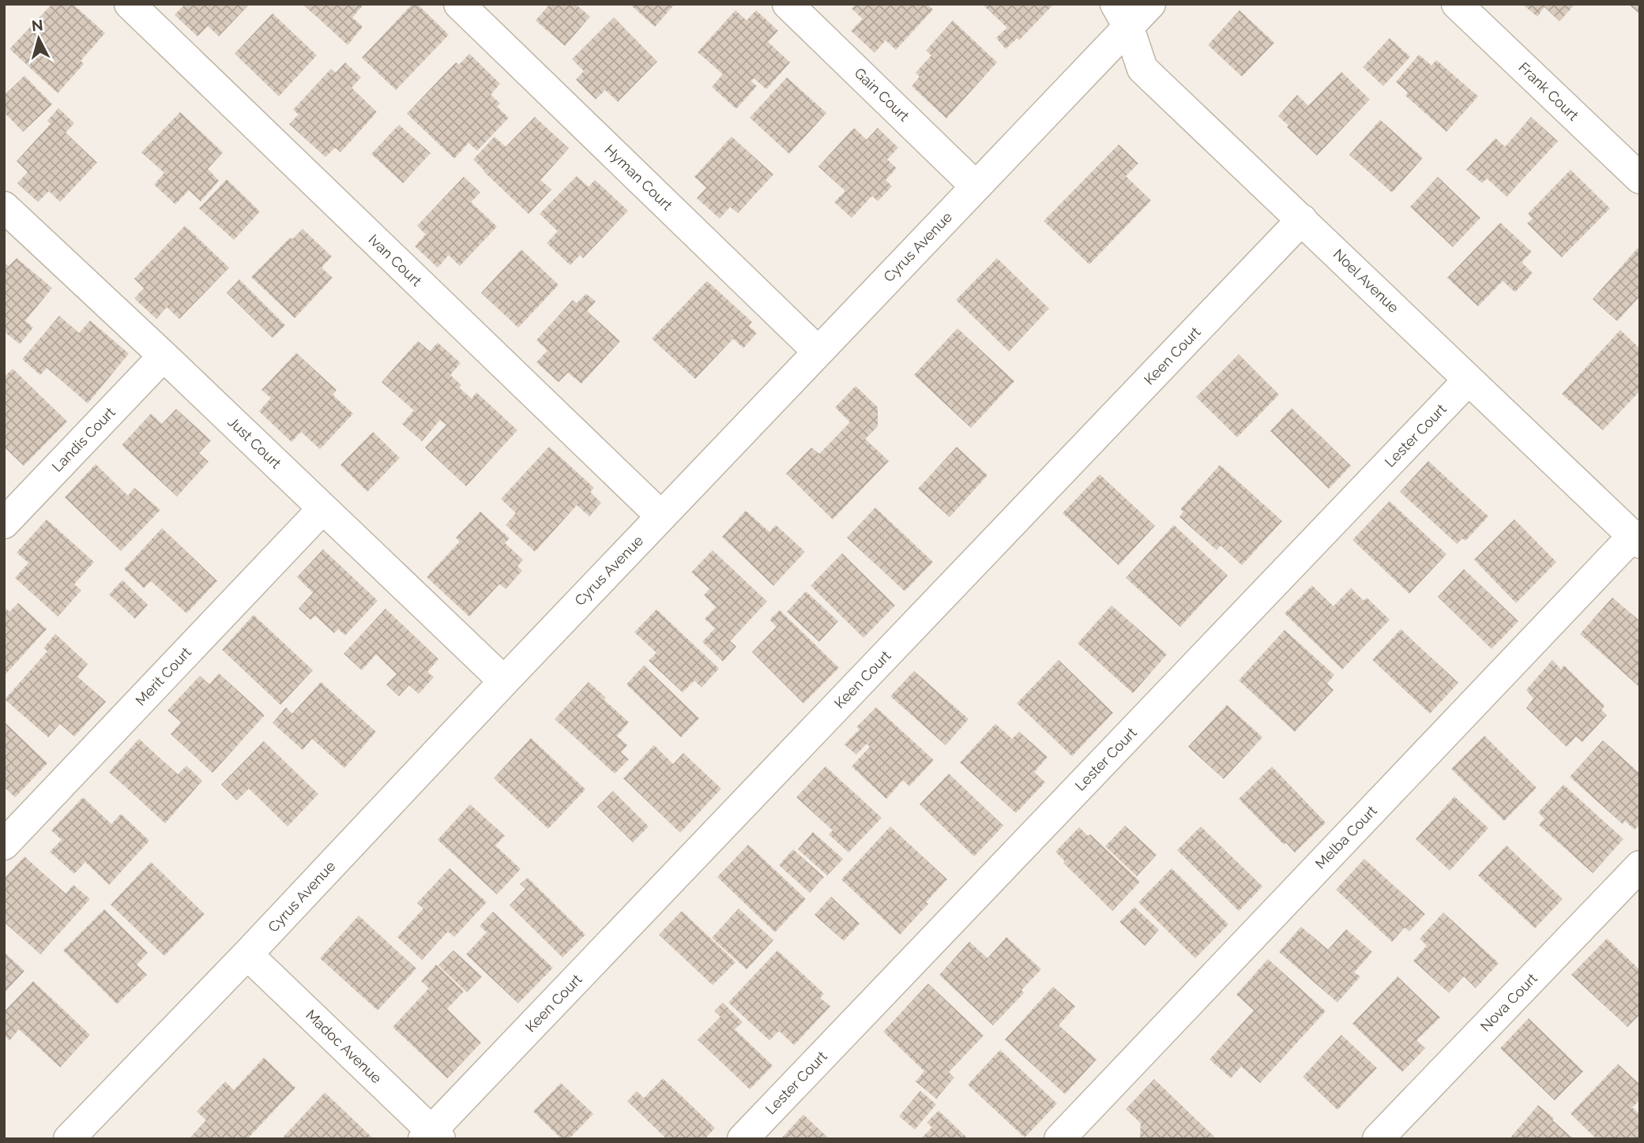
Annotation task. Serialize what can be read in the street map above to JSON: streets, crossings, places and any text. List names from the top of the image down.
{
  "streets": {
    "street": [
      "Frank Court",
      "Gain Court",
      "Hyman Court",
      "Cyrus Avenue",
      "Ivan Court",
      "Noel Avenue",
      "Keen Court",
      "Lester Court",
      "Landis Court",
      "Just Court",
      "Merit Court",
      "Melba Court",
      "Nova Court",
      "Madoc Avenue"
    ]
  },
  "crossings": [
    ["Gain Court", "Cyrus Avenue"],
    ["Hyman Court", "Cyrus Avenue"],
    ["Cyrus Avenue", "Ivan Court"],
    ["Cyrus Avenue", "Noel Avenue"],
    ["Cyrus Avenue", "Just Court"],
    ["Cyrus Avenue", "Madoc Avenue"],
    ["Noel Avenue", "Keen Court"],
    ["Noel Avenue", "Lester Court"],
    ["Noel Avenue", "Melba Court"],
    ["Keen Court", "Madoc Avenue"],
    ["Landis Court", "Just Court"],
    ["Just Court", "Merit Court"]
  ],
  "north": "top"
}
